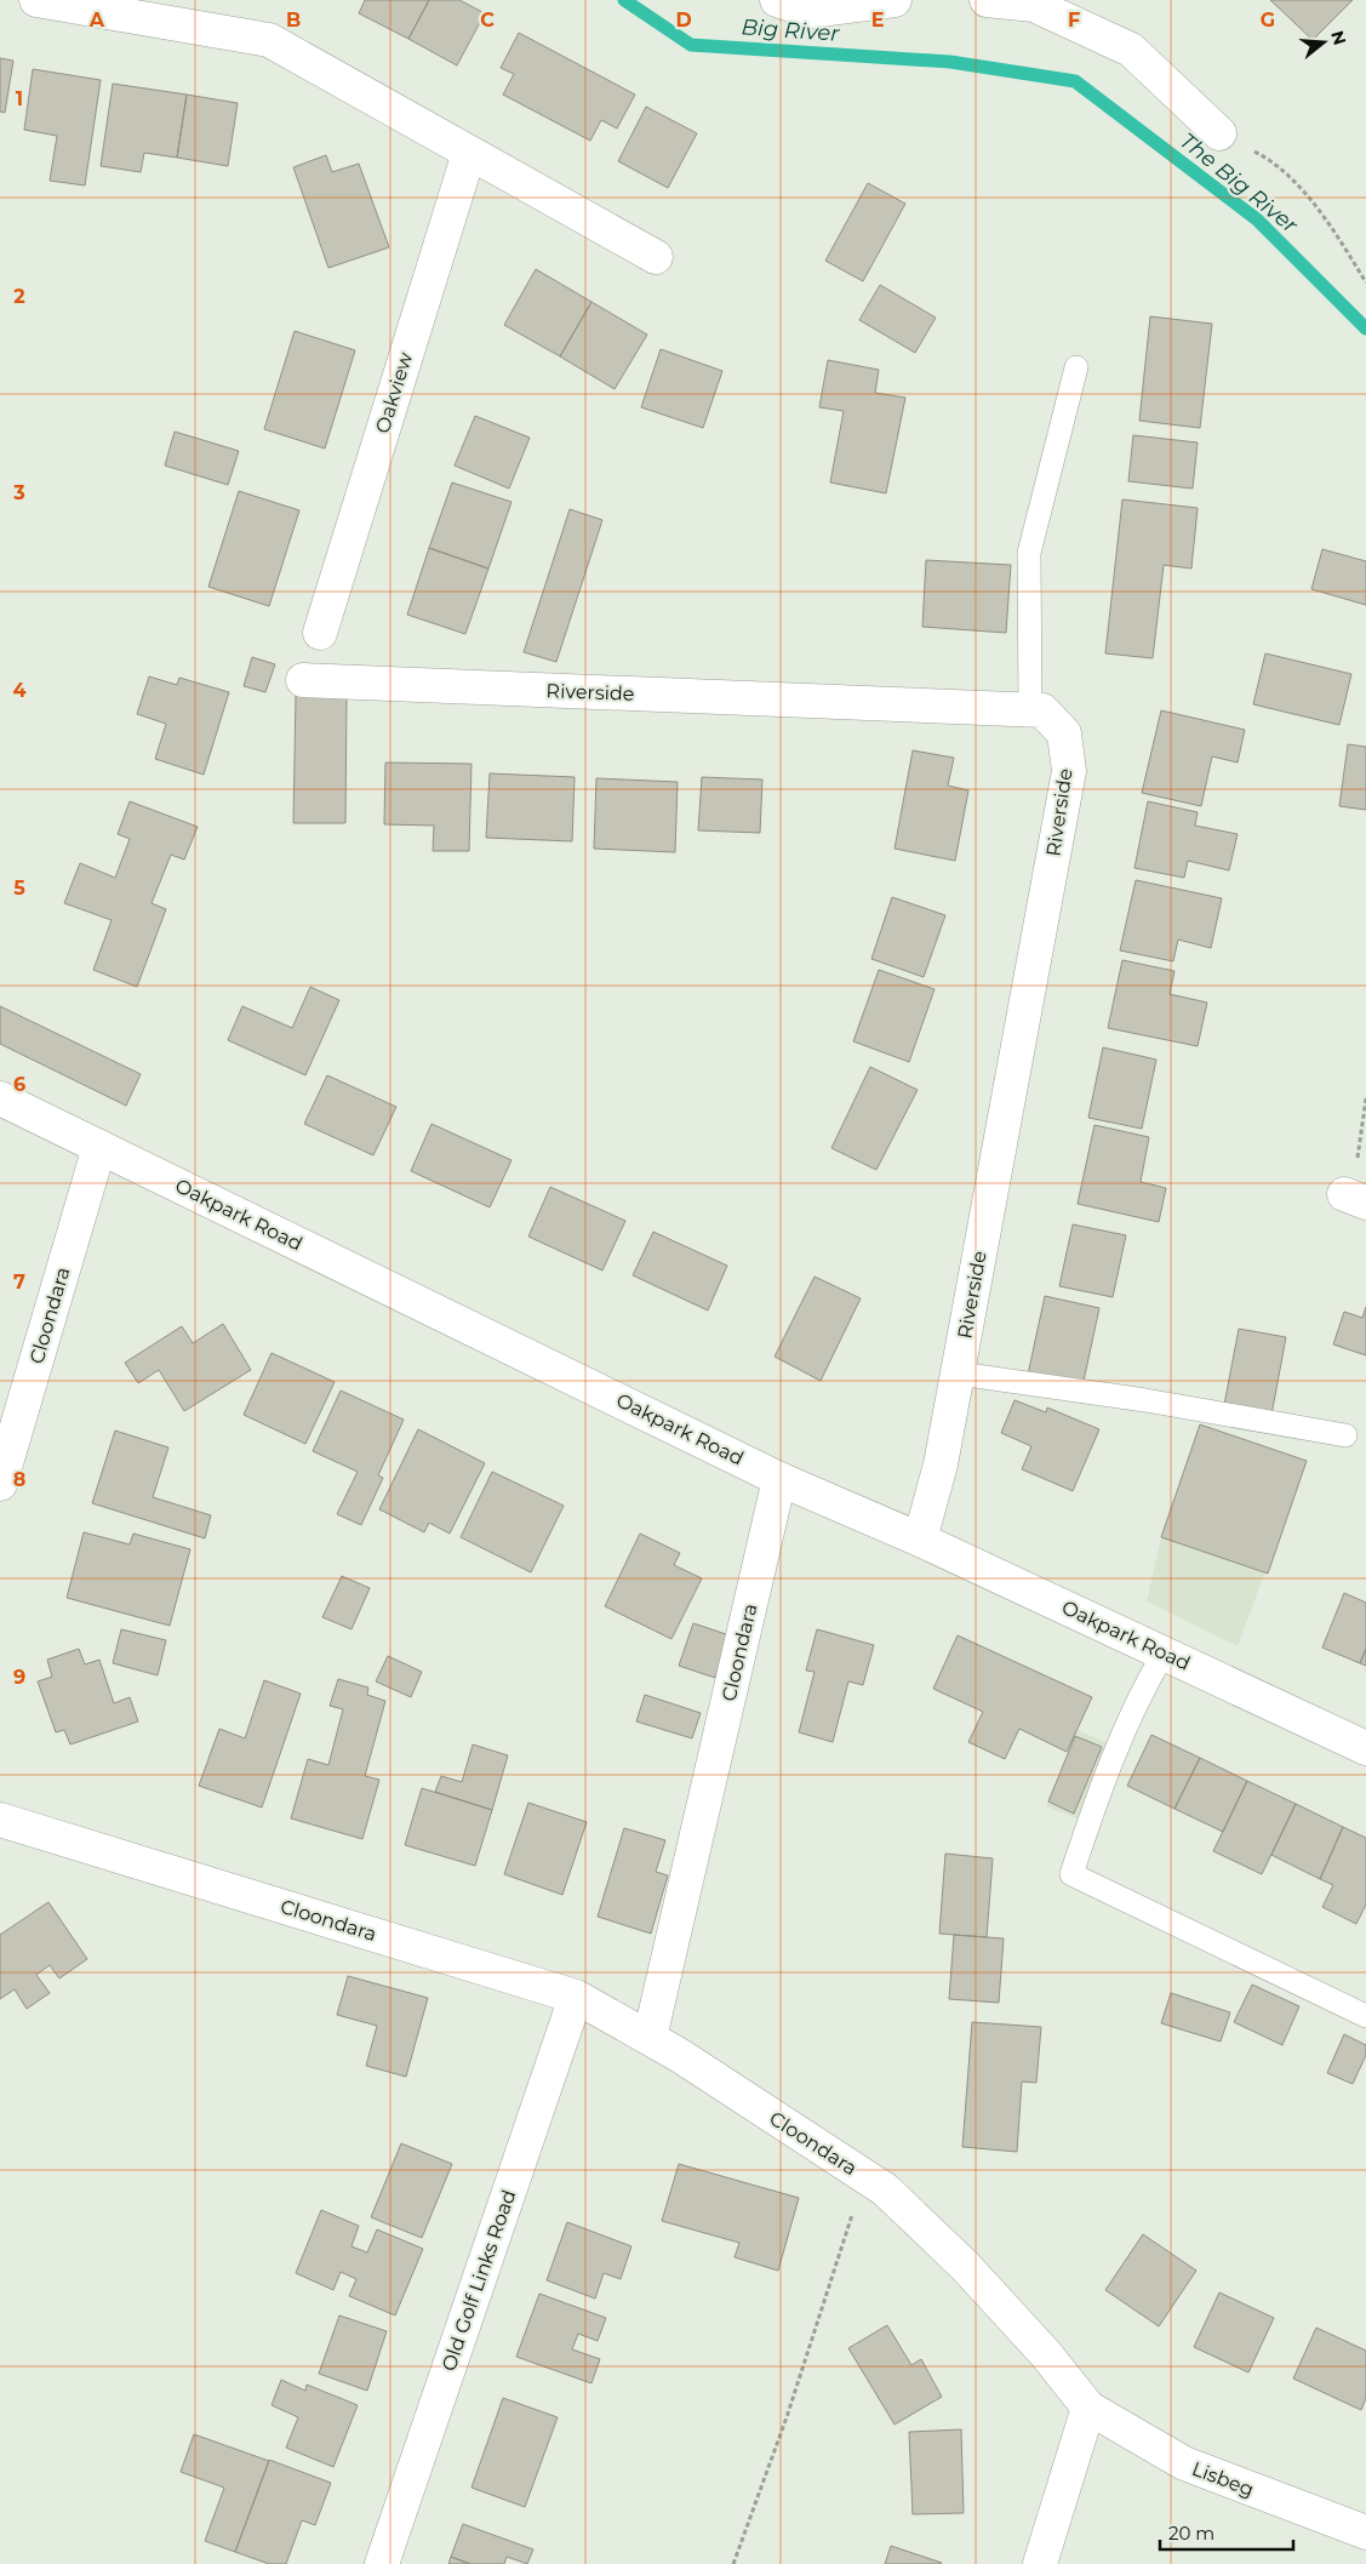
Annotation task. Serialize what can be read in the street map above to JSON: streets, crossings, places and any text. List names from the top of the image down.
{
  "streets": {
    "street": [
      "Oakview",
      "Riverside",
      "Oakpark Road",
      "Cloondara",
      "Old Golf Links Road",
      "Lisbeg"
    ]
  },
  "crossings": [
    ["Riverside", "Oakpark Road"],
    ["Oakpark Road", "Cloondara"],
    ["Cloondara", "Old Golf Links Road"],
    ["Cloondara", "Lisbeg"]
  ],
  "water": ["Big River", "The Big River"],
  "scale_bar": "20 m",
  "north": "right",
  "grid": {
    "columns": [
      "A",
      "B",
      "C",
      "D",
      "E",
      "F",
      "G"
    ],
    "rows": [
      "1",
      "2",
      "3",
      "4",
      "5",
      "6",
      "7",
      "8",
      "9"
    ]
  }
}
